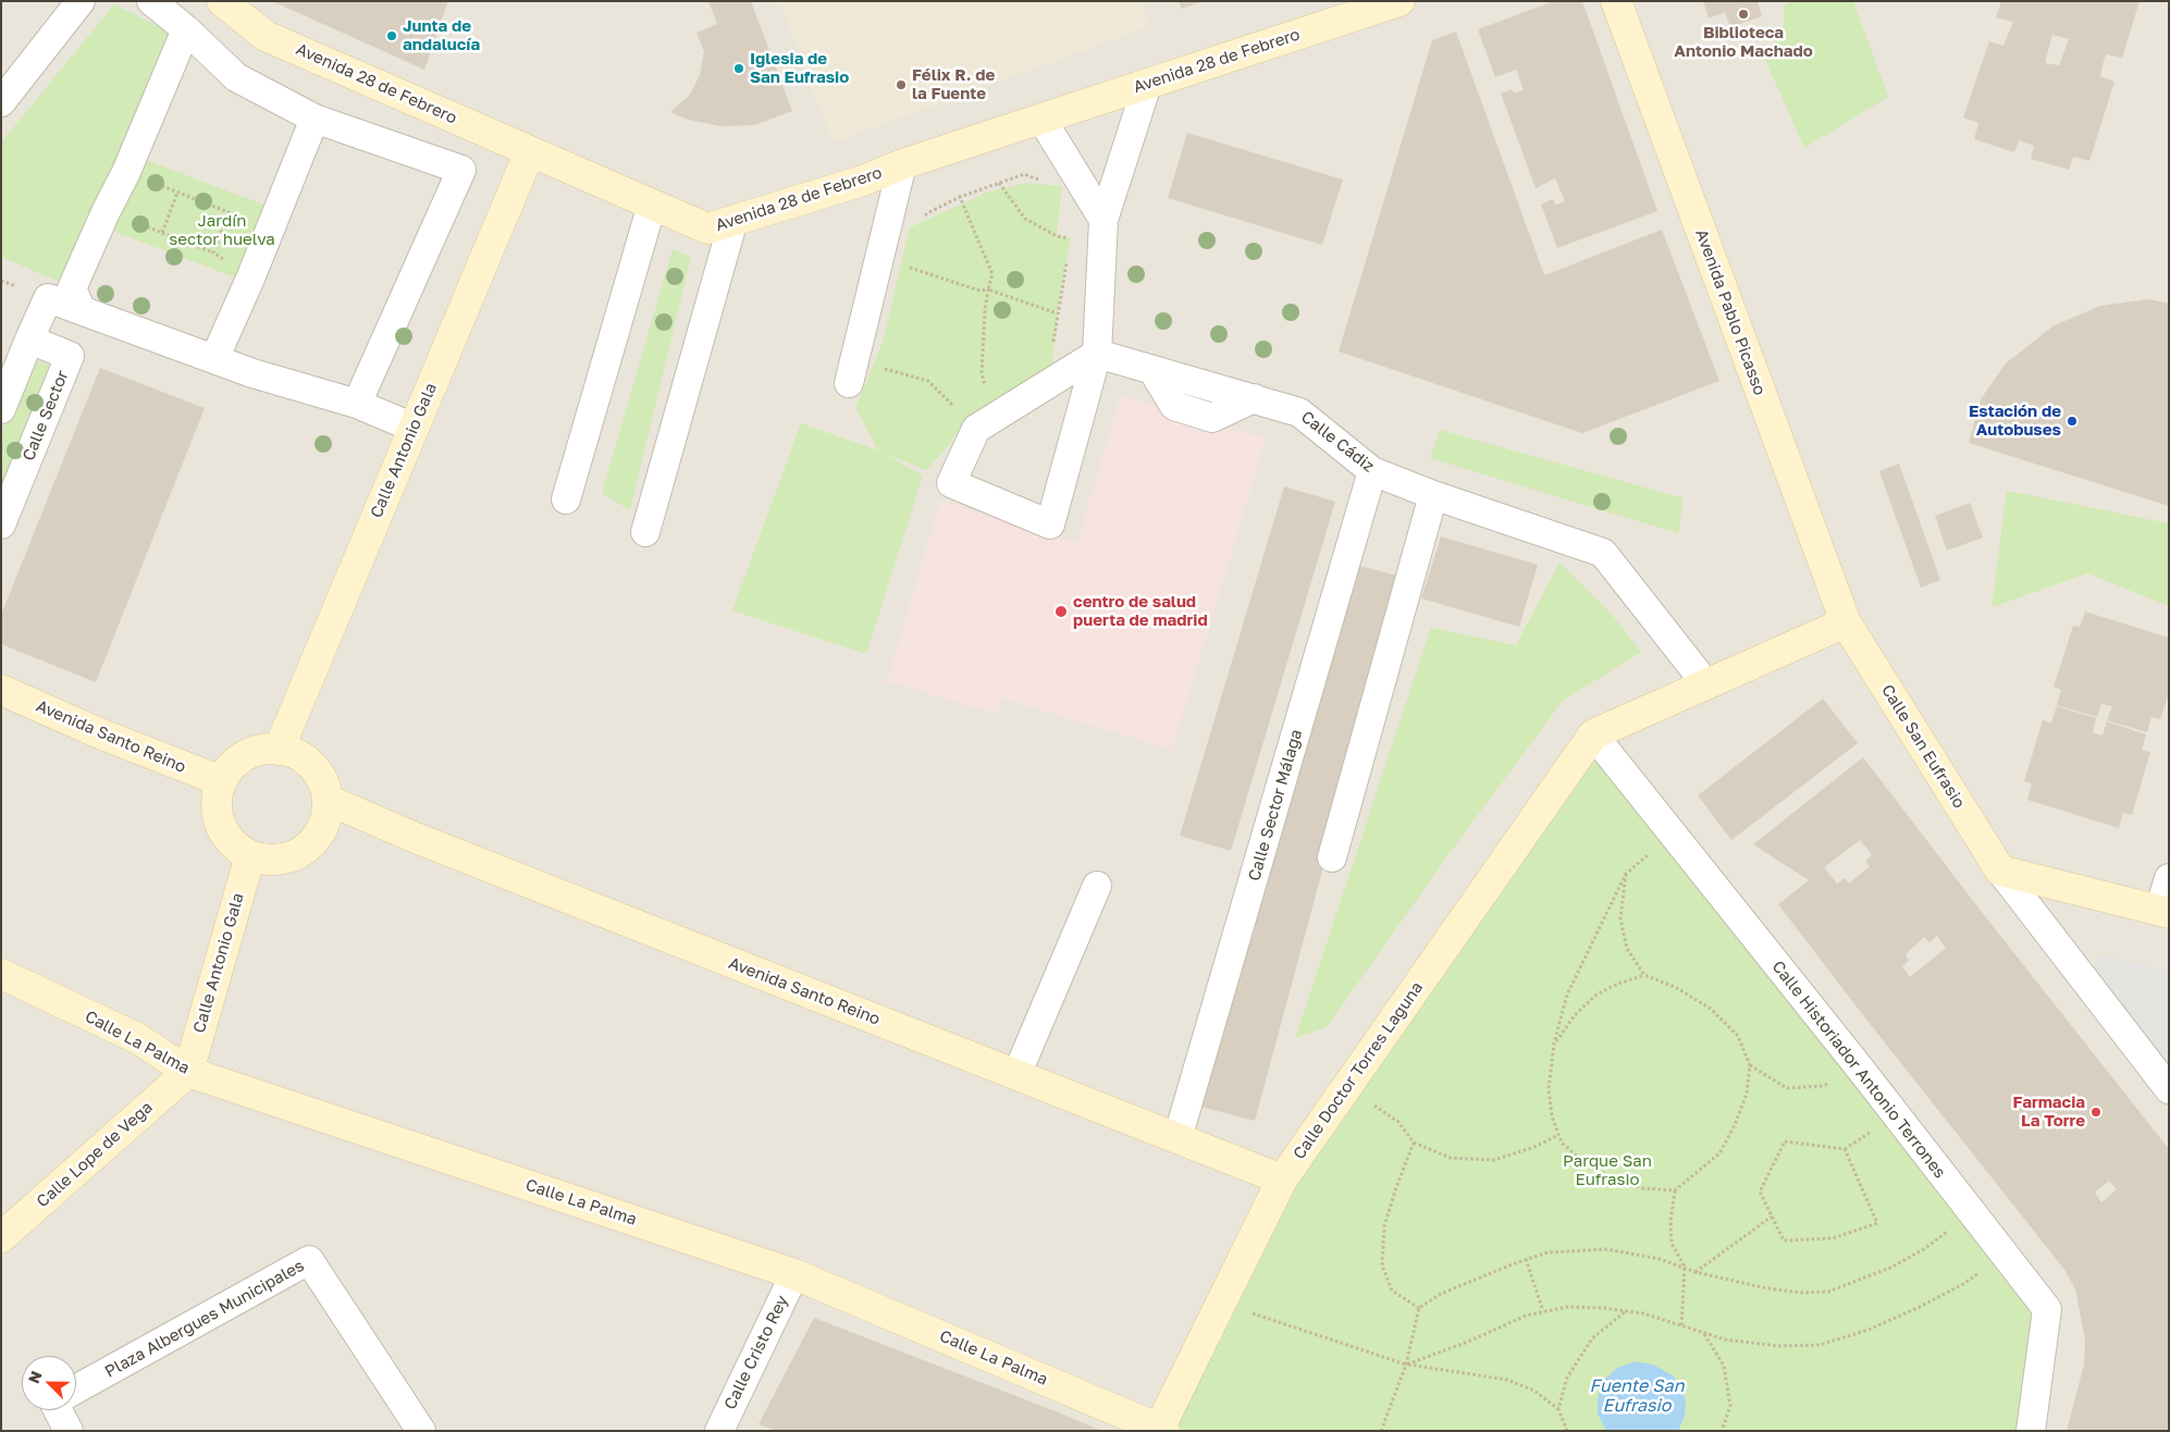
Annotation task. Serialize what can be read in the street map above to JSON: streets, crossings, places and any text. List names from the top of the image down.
{
  "streets": {
    "street": [
      "Avenida 28 de Febrero",
      "Avenida Pablo Picasso",
      "Calle Sector",
      "Calle Cádiz",
      "Calle Antonio Gala",
      "Avenida Santo Reino",
      "Calle San Eufrasio",
      "Calle Sector Málaga",
      "Calle La Palma",
      "Calle Historiador Antonio Terrones",
      "Calle Doctor Torres Laguna",
      "Calle Lope de Vega",
      "Plaza Albergues Municipales",
      "Calle Cristo Rey"
    ]
  },
  "crossings": [
    ["Avenida 28 de Febrero", "Calle Antonio Gala"],
    ["Avenida Pablo Picasso", "Calle San Eufrasio"],
    ["Calle Cádiz", "Calle Sector Málaga"],
    ["Calle Antonio Gala", "Avenida Santo Reino"],
    ["Calle Antonio Gala", "Calle La Palma"],
    ["Calle Antonio Gala", "Calle Lope de Vega"],
    ["Avenida Santo Reino", "Calle Sector Málaga"],
    ["Avenida Santo Reino", "Calle Doctor Torres Laguna"],
    ["Calle La Palma", "Calle Doctor Torres Laguna"],
    ["Calle La Palma", "Calle Lope de Vega"],
    ["Calle La Palma", "Calle Cristo Rey"],
    ["Calle Historiador Antonio Terrones", "Calle Doctor Torres Laguna"]
  ],
  "water": ["Fuente San Eufrasio"],
  "parks": ["Jardín sector huelva", "Parque San Eufrasio"],
  "places": [
    "Biblioteca Antonio Machado",
    "Junta de andalucía",
    "Iglesia de San Eufrasio",
    "Félix R. de la Fuente",
    "Estación de Autobuses",
    "centro de salud puerta de madrid",
    "Farmacia La Torre"
  ],
  "north": "top left"
}
